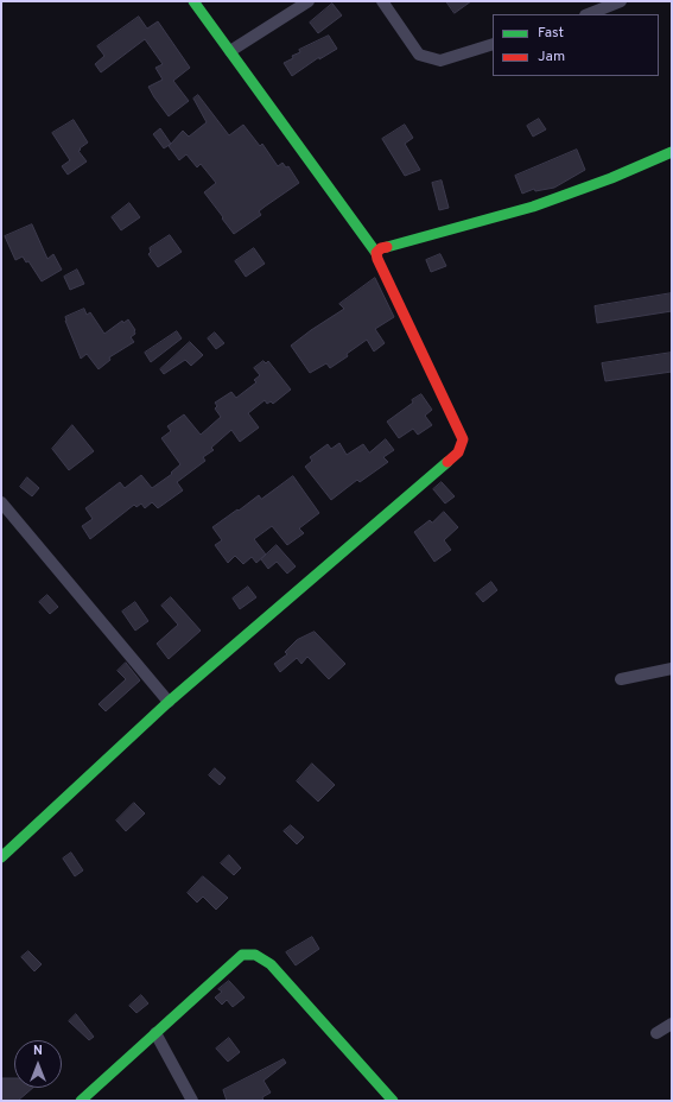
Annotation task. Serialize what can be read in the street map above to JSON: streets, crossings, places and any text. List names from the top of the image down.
{
  "legend": ["Fast", "Jam"],
  "north": "top"
}
